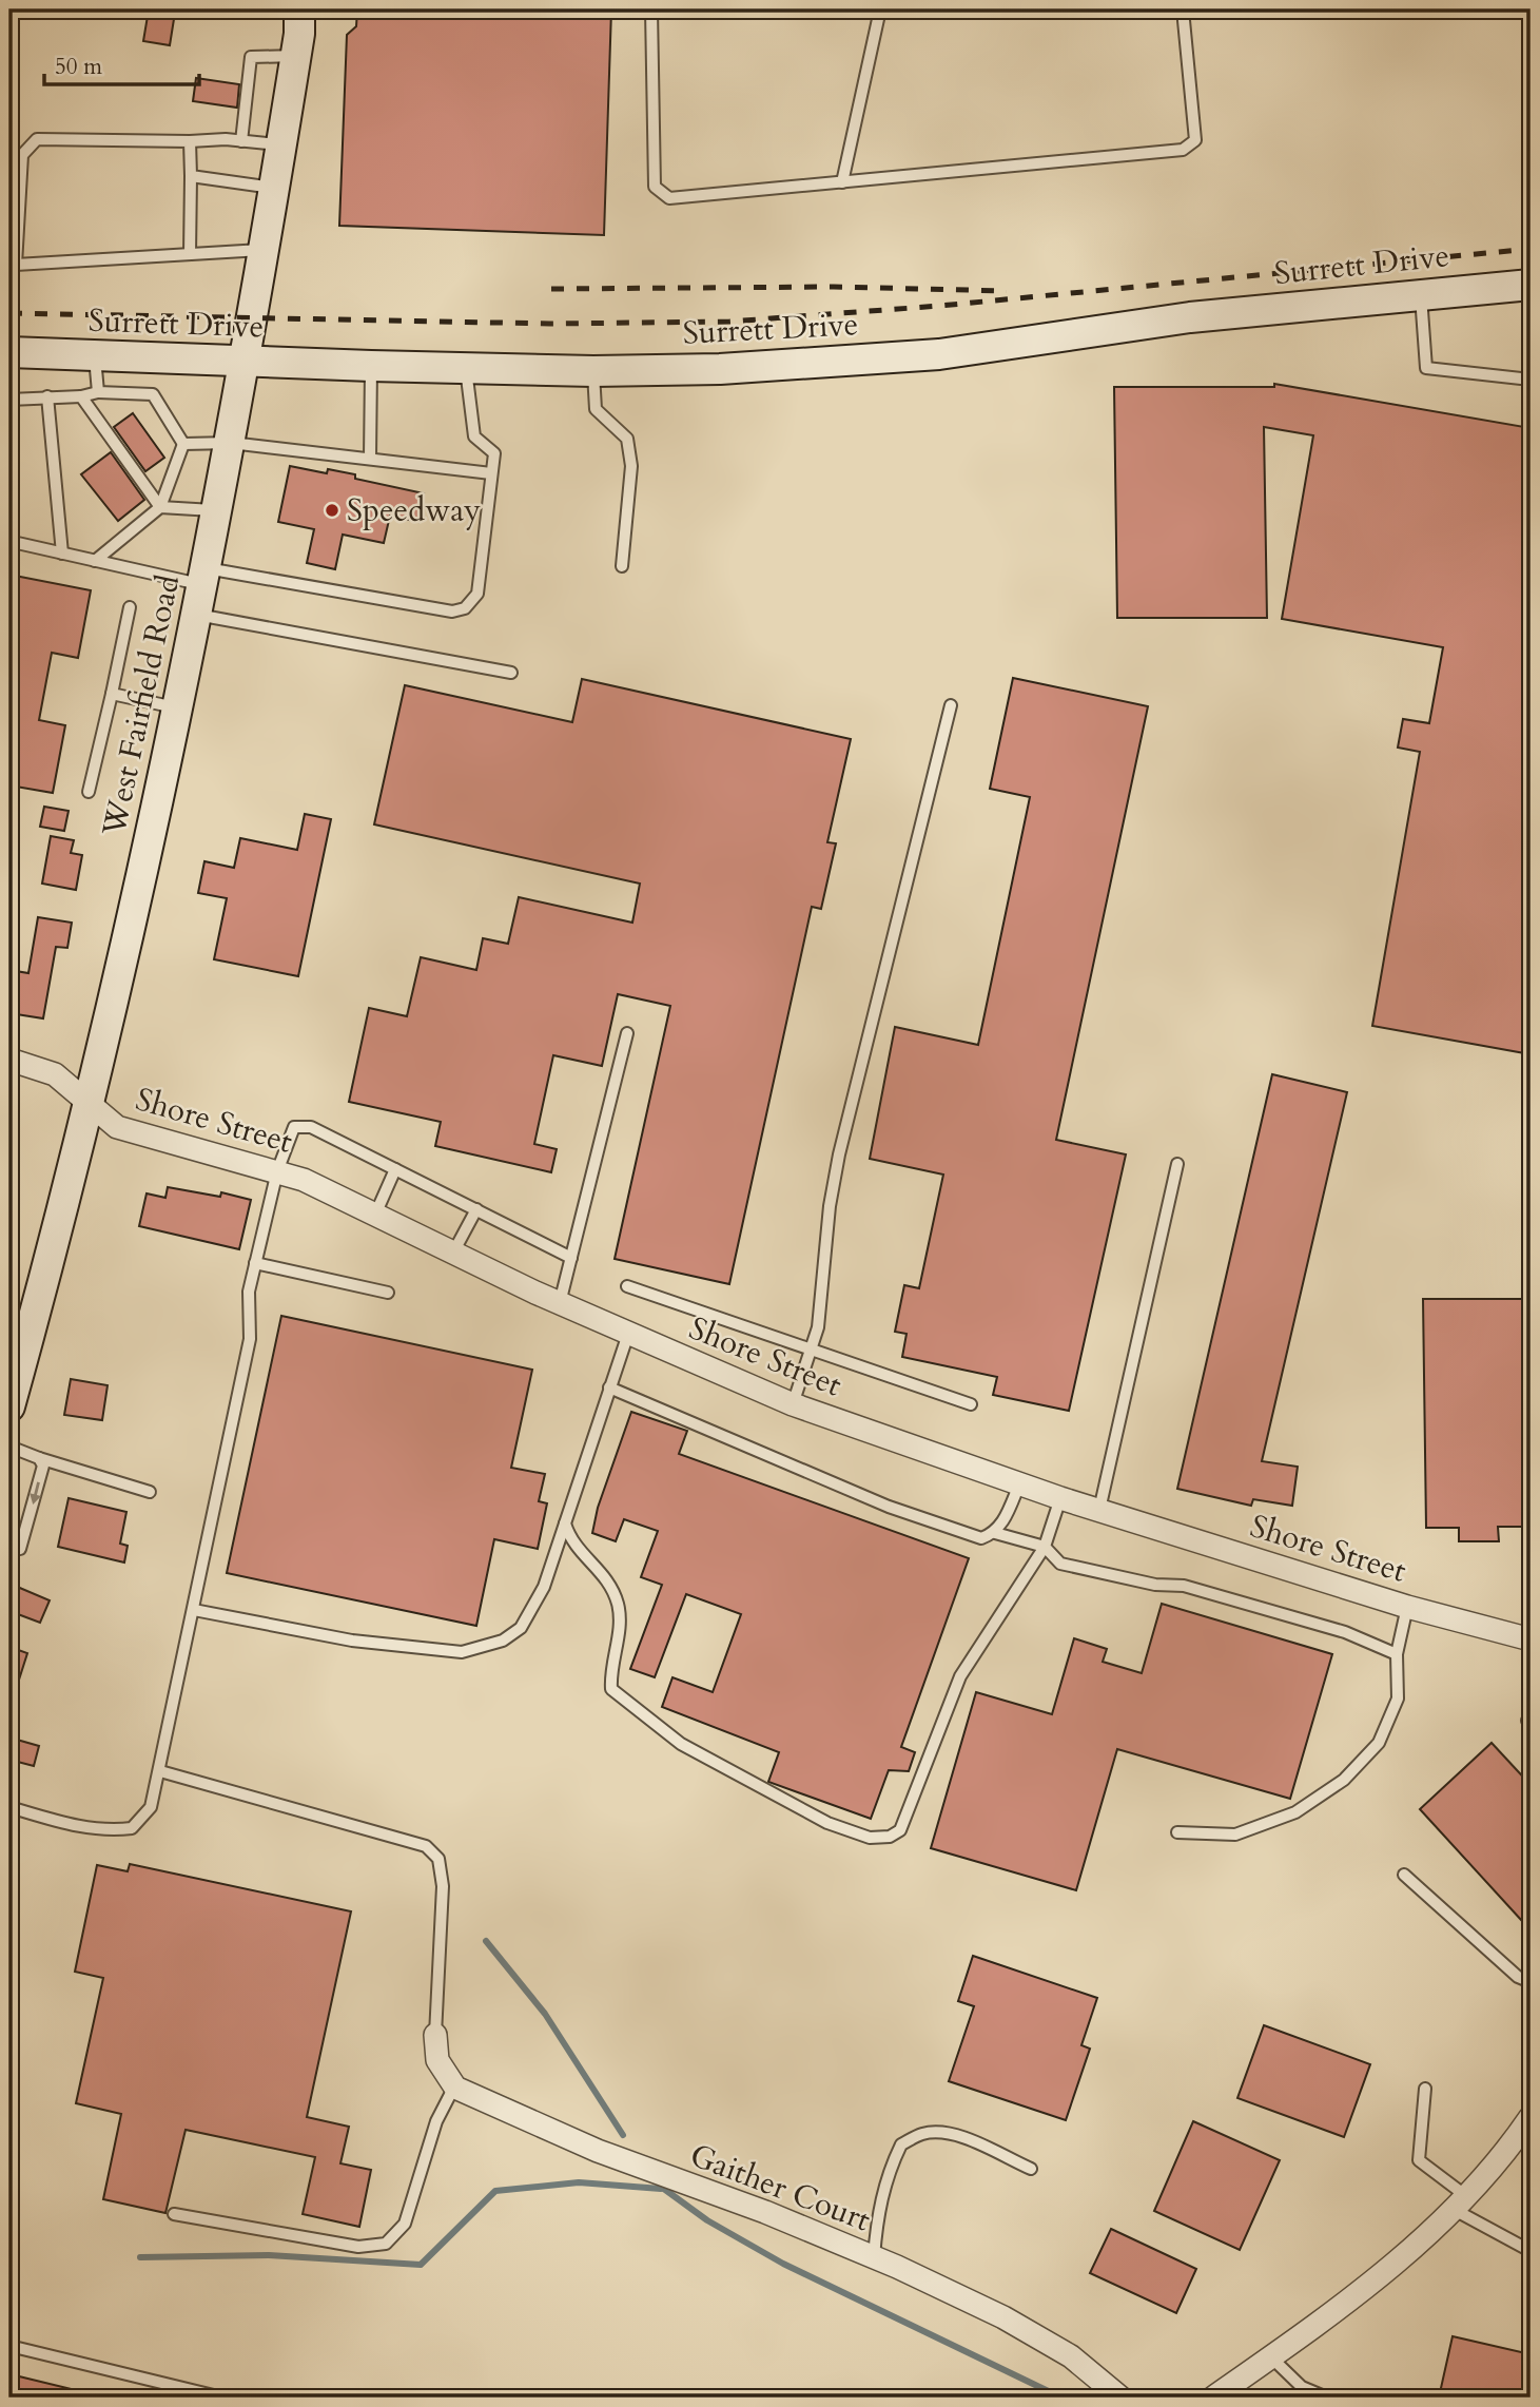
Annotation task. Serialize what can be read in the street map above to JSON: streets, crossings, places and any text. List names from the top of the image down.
{
  "streets": {
    "street": [
      "Surrett Drive",
      "West Fairfield Road",
      "Shore Street",
      "Gaither Court"
    ]
  },
  "crossings": [
    ["Surrett Drive", "West Fairfield Road"],
    ["West Fairfield Road", "Shore Street"]
  ],
  "places": ["Speedway"],
  "scale_bar": "50 m"
}
